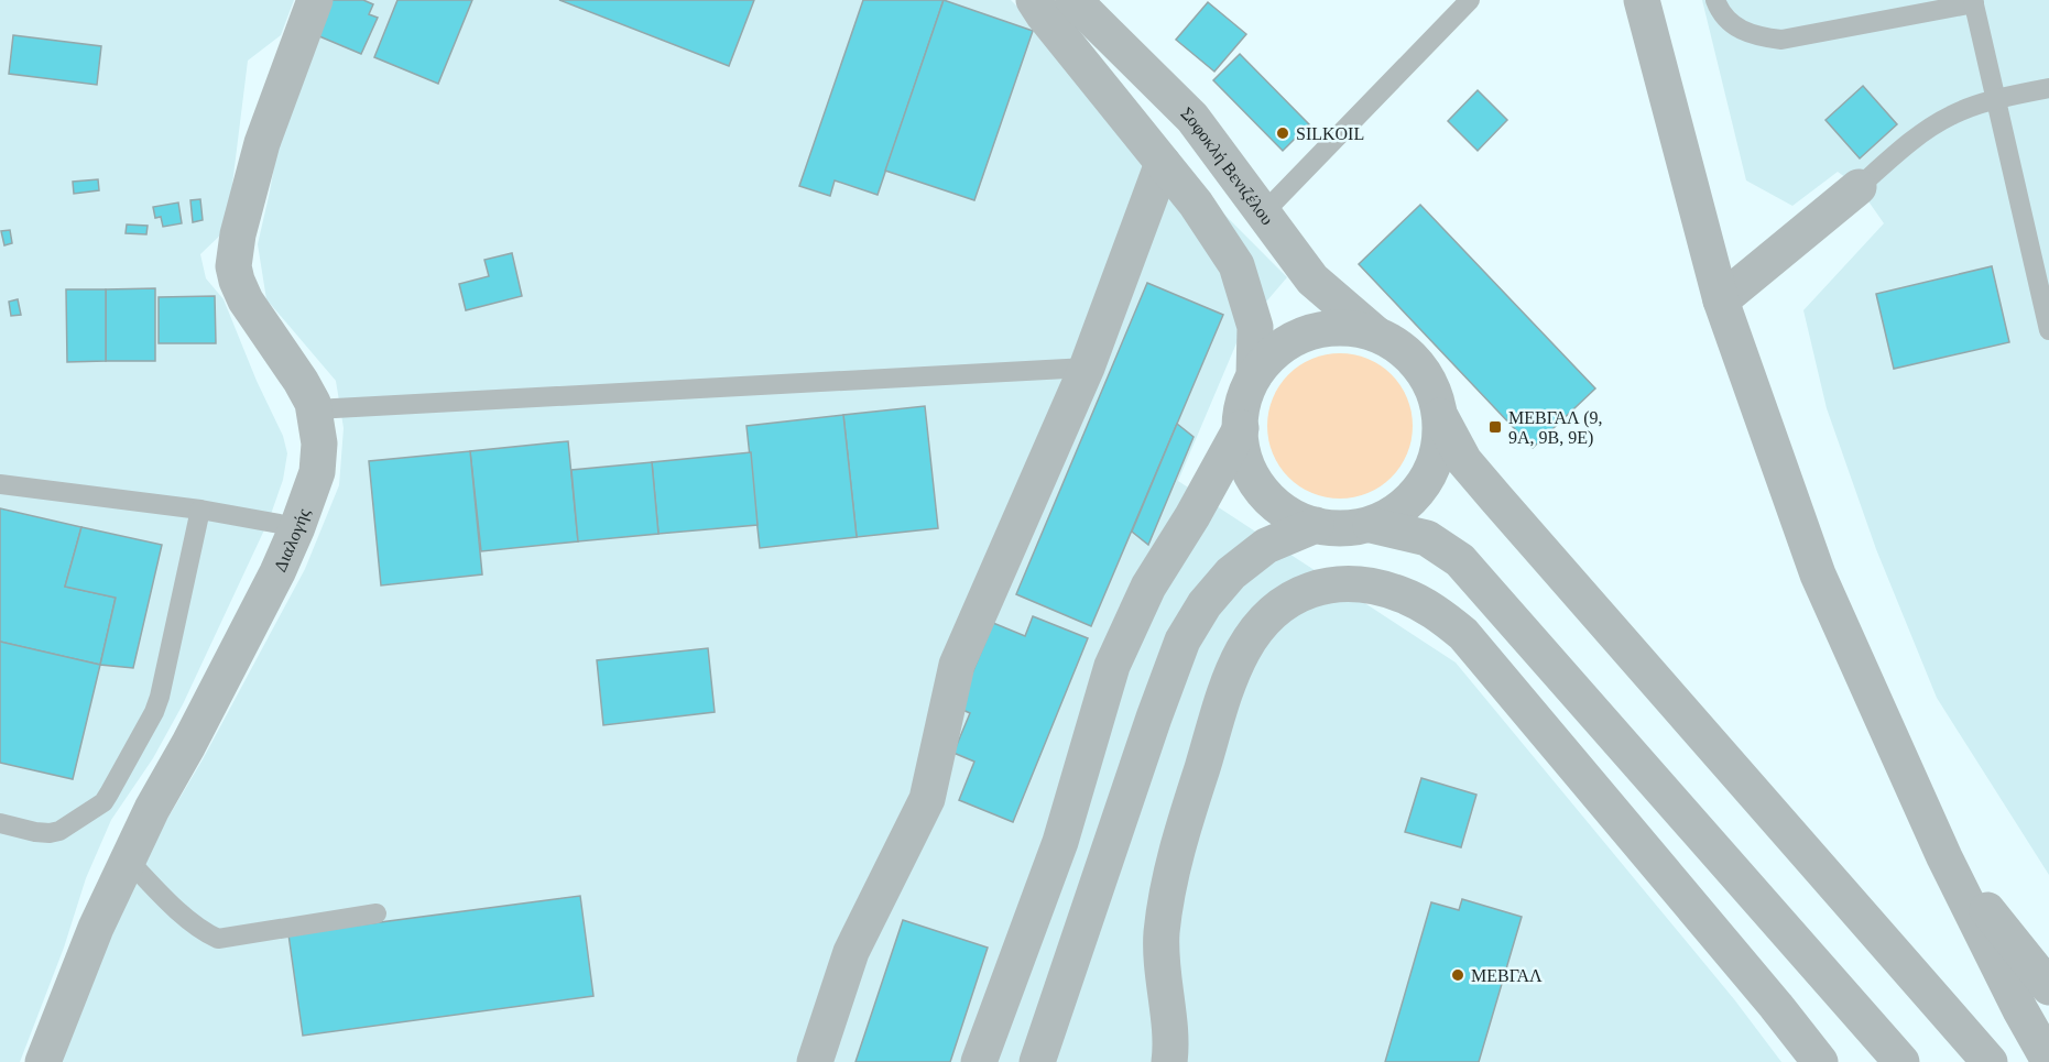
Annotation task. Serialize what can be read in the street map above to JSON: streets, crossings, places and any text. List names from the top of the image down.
{
  "streets": {
    "street": ["Σοφοκλή Βενιζέλου", "Διαλογής"]
  },
  "places": {
    "other": ["SILKOIL", "ΜΕΒΓΑΛ"],
    "transit": ["ΜΕΒΓΑΛ (9, 9Α, 9Β, 9Ε)"]
  }
}
